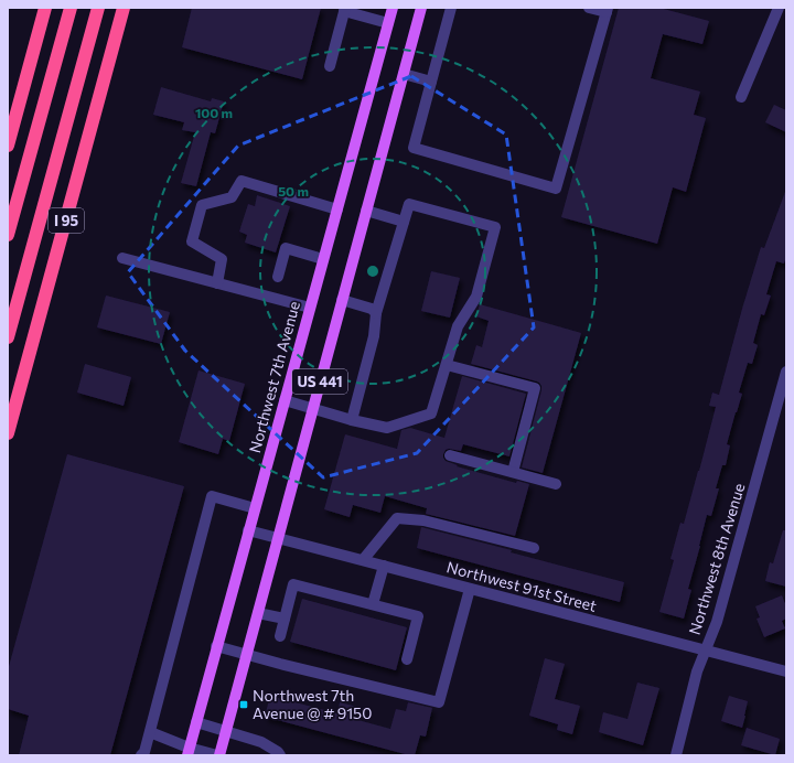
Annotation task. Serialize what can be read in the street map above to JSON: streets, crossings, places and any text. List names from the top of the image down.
{
  "streets": {
    "highway": ["I 95"],
    "main road": ["Northwest 7th Avenue", "US 441"],
    "street": ["Northwest 8th Avenue", "Northwest 91st Street"]
  },
  "crossings": [
    ["Northwest 7th Avenue", "Northwest 91st Street"],
    ["US 441", "Northwest 91st Street"],
    ["Northwest 8th Avenue", "Northwest 91st Street"]
  ],
  "places": {
    "transit": ["Northwest 7th Avenue @ # 9150"]
  },
  "rings": ["100 m", "50 m"]
}
